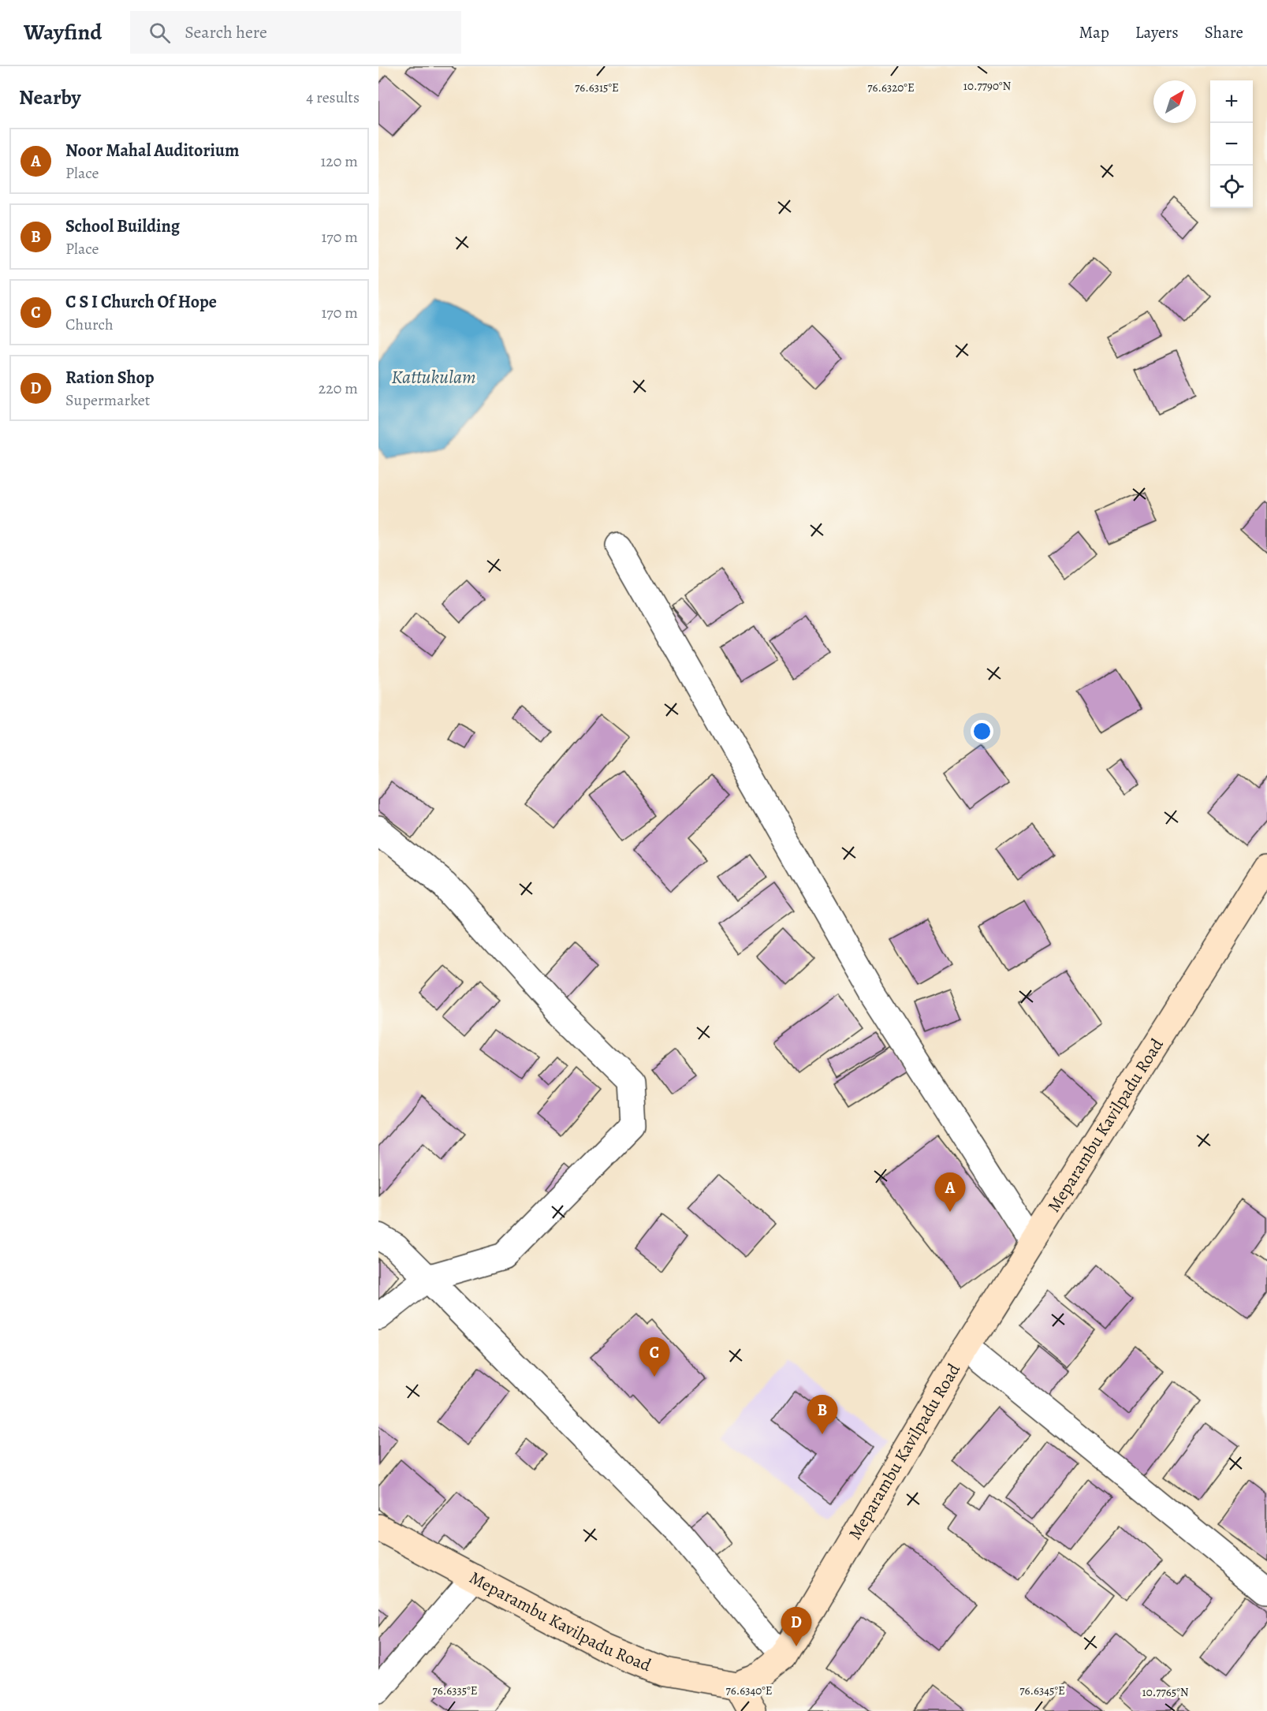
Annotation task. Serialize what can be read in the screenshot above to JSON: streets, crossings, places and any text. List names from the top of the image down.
{
  "streets": {
    "main road": ["Meparambu Kavilpadu Road"]
  },
  "water": ["Kattukulam"],
  "north": "top right",
  "page": {
    "header": "Wayfind",
    "search": "Search here",
    "nav": ["Map", "Layers", "Share"],
    "heading": ["Nearby", "4 results"],
    "map_buttons": ["+", "−"],
    "list": [
      {
        "mark": "A",
        "name": "Noor Mahal Auditorium",
        "note": "Place",
        "value": "120 m"
      },
      {
        "mark": "B",
        "name": "School Building",
        "note": "Place",
        "value": "170 m"
      },
      {
        "mark": "C",
        "name": "C S I Church Of Hope",
        "note": "Church",
        "value": "170 m"
      },
      {
        "mark": "D",
        "name": "Ration Shop",
        "note": "Supermarket",
        "value": "220 m"
      }
    ],
    "pins": [
      "A",
      "C",
      "B",
      "D"
    ]
  },
  "coordinates": [
    "10.7790°N",
    "76.6315°E",
    "76.6320°E",
    "76.6335°E",
    "76.6340°E",
    "76.6345°E",
    "10.7765°N"
  ]
}
